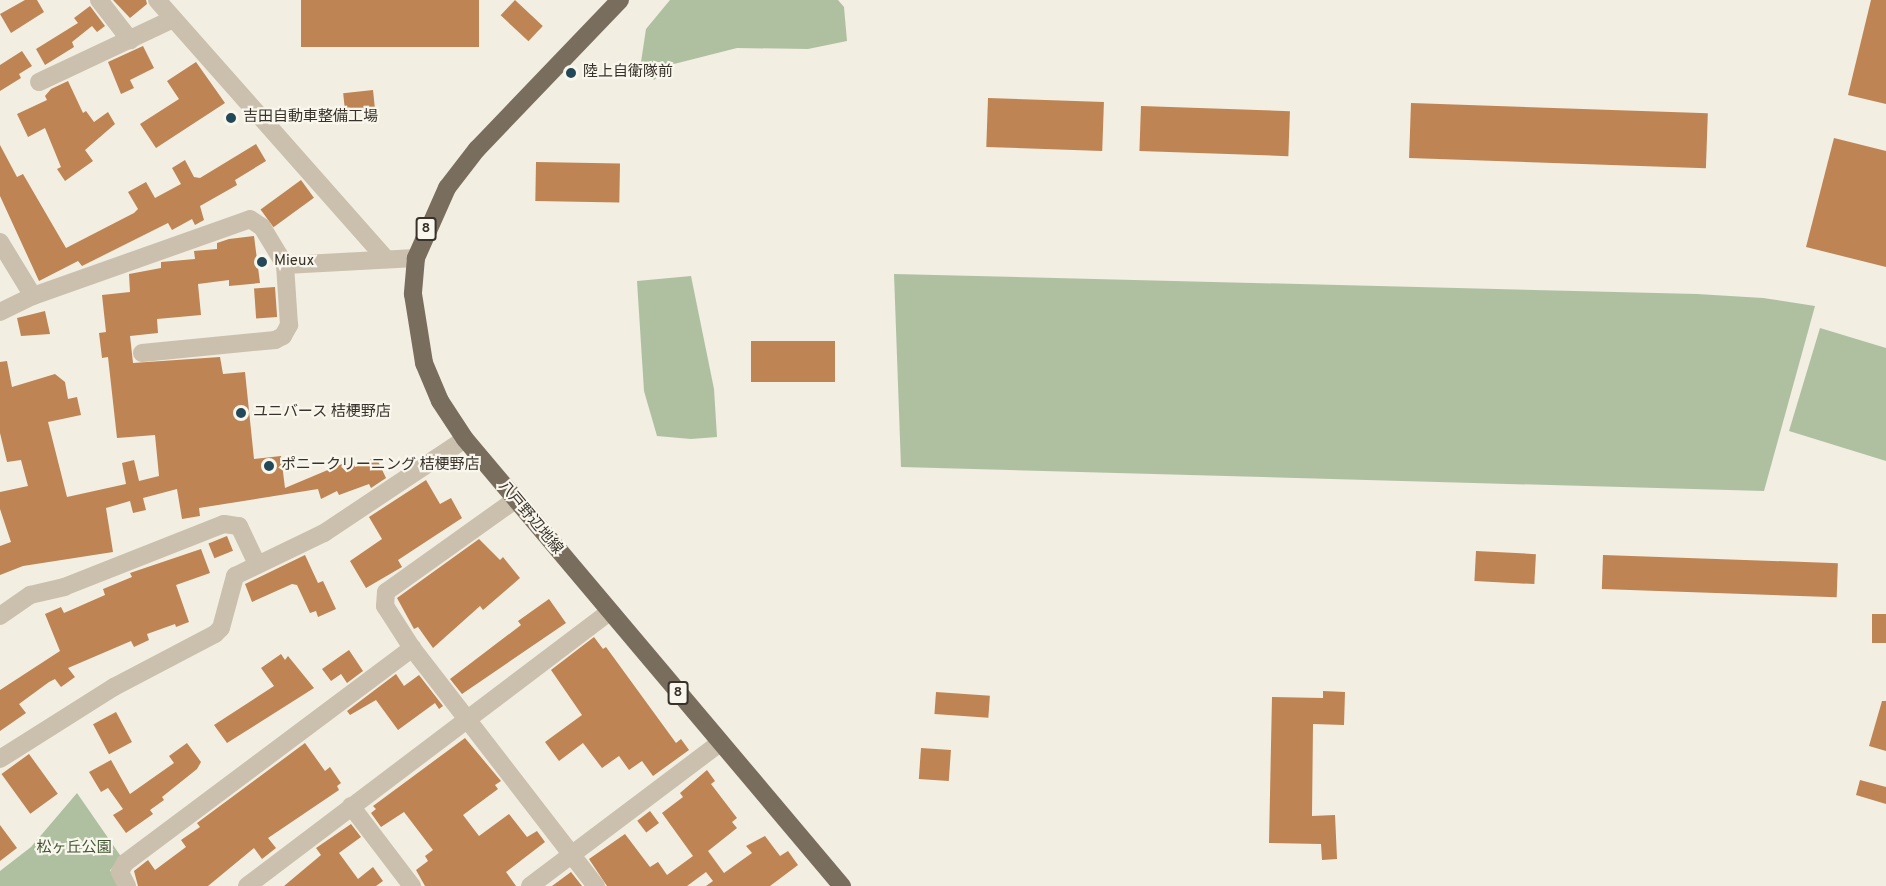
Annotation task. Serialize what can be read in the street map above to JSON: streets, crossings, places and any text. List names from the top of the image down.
{
  "streets": {
    "main road": ["8", "八戸野辺地線"]
  },
  "parks": ["松ヶ丘公園"],
  "places": [
    "陸上自衛隊前",
    "吉田自動車整備工場",
    "Mieux",
    "ユニバース 桔梗野店",
    "ポニークリーニング 桔梗野店"
  ]
}
